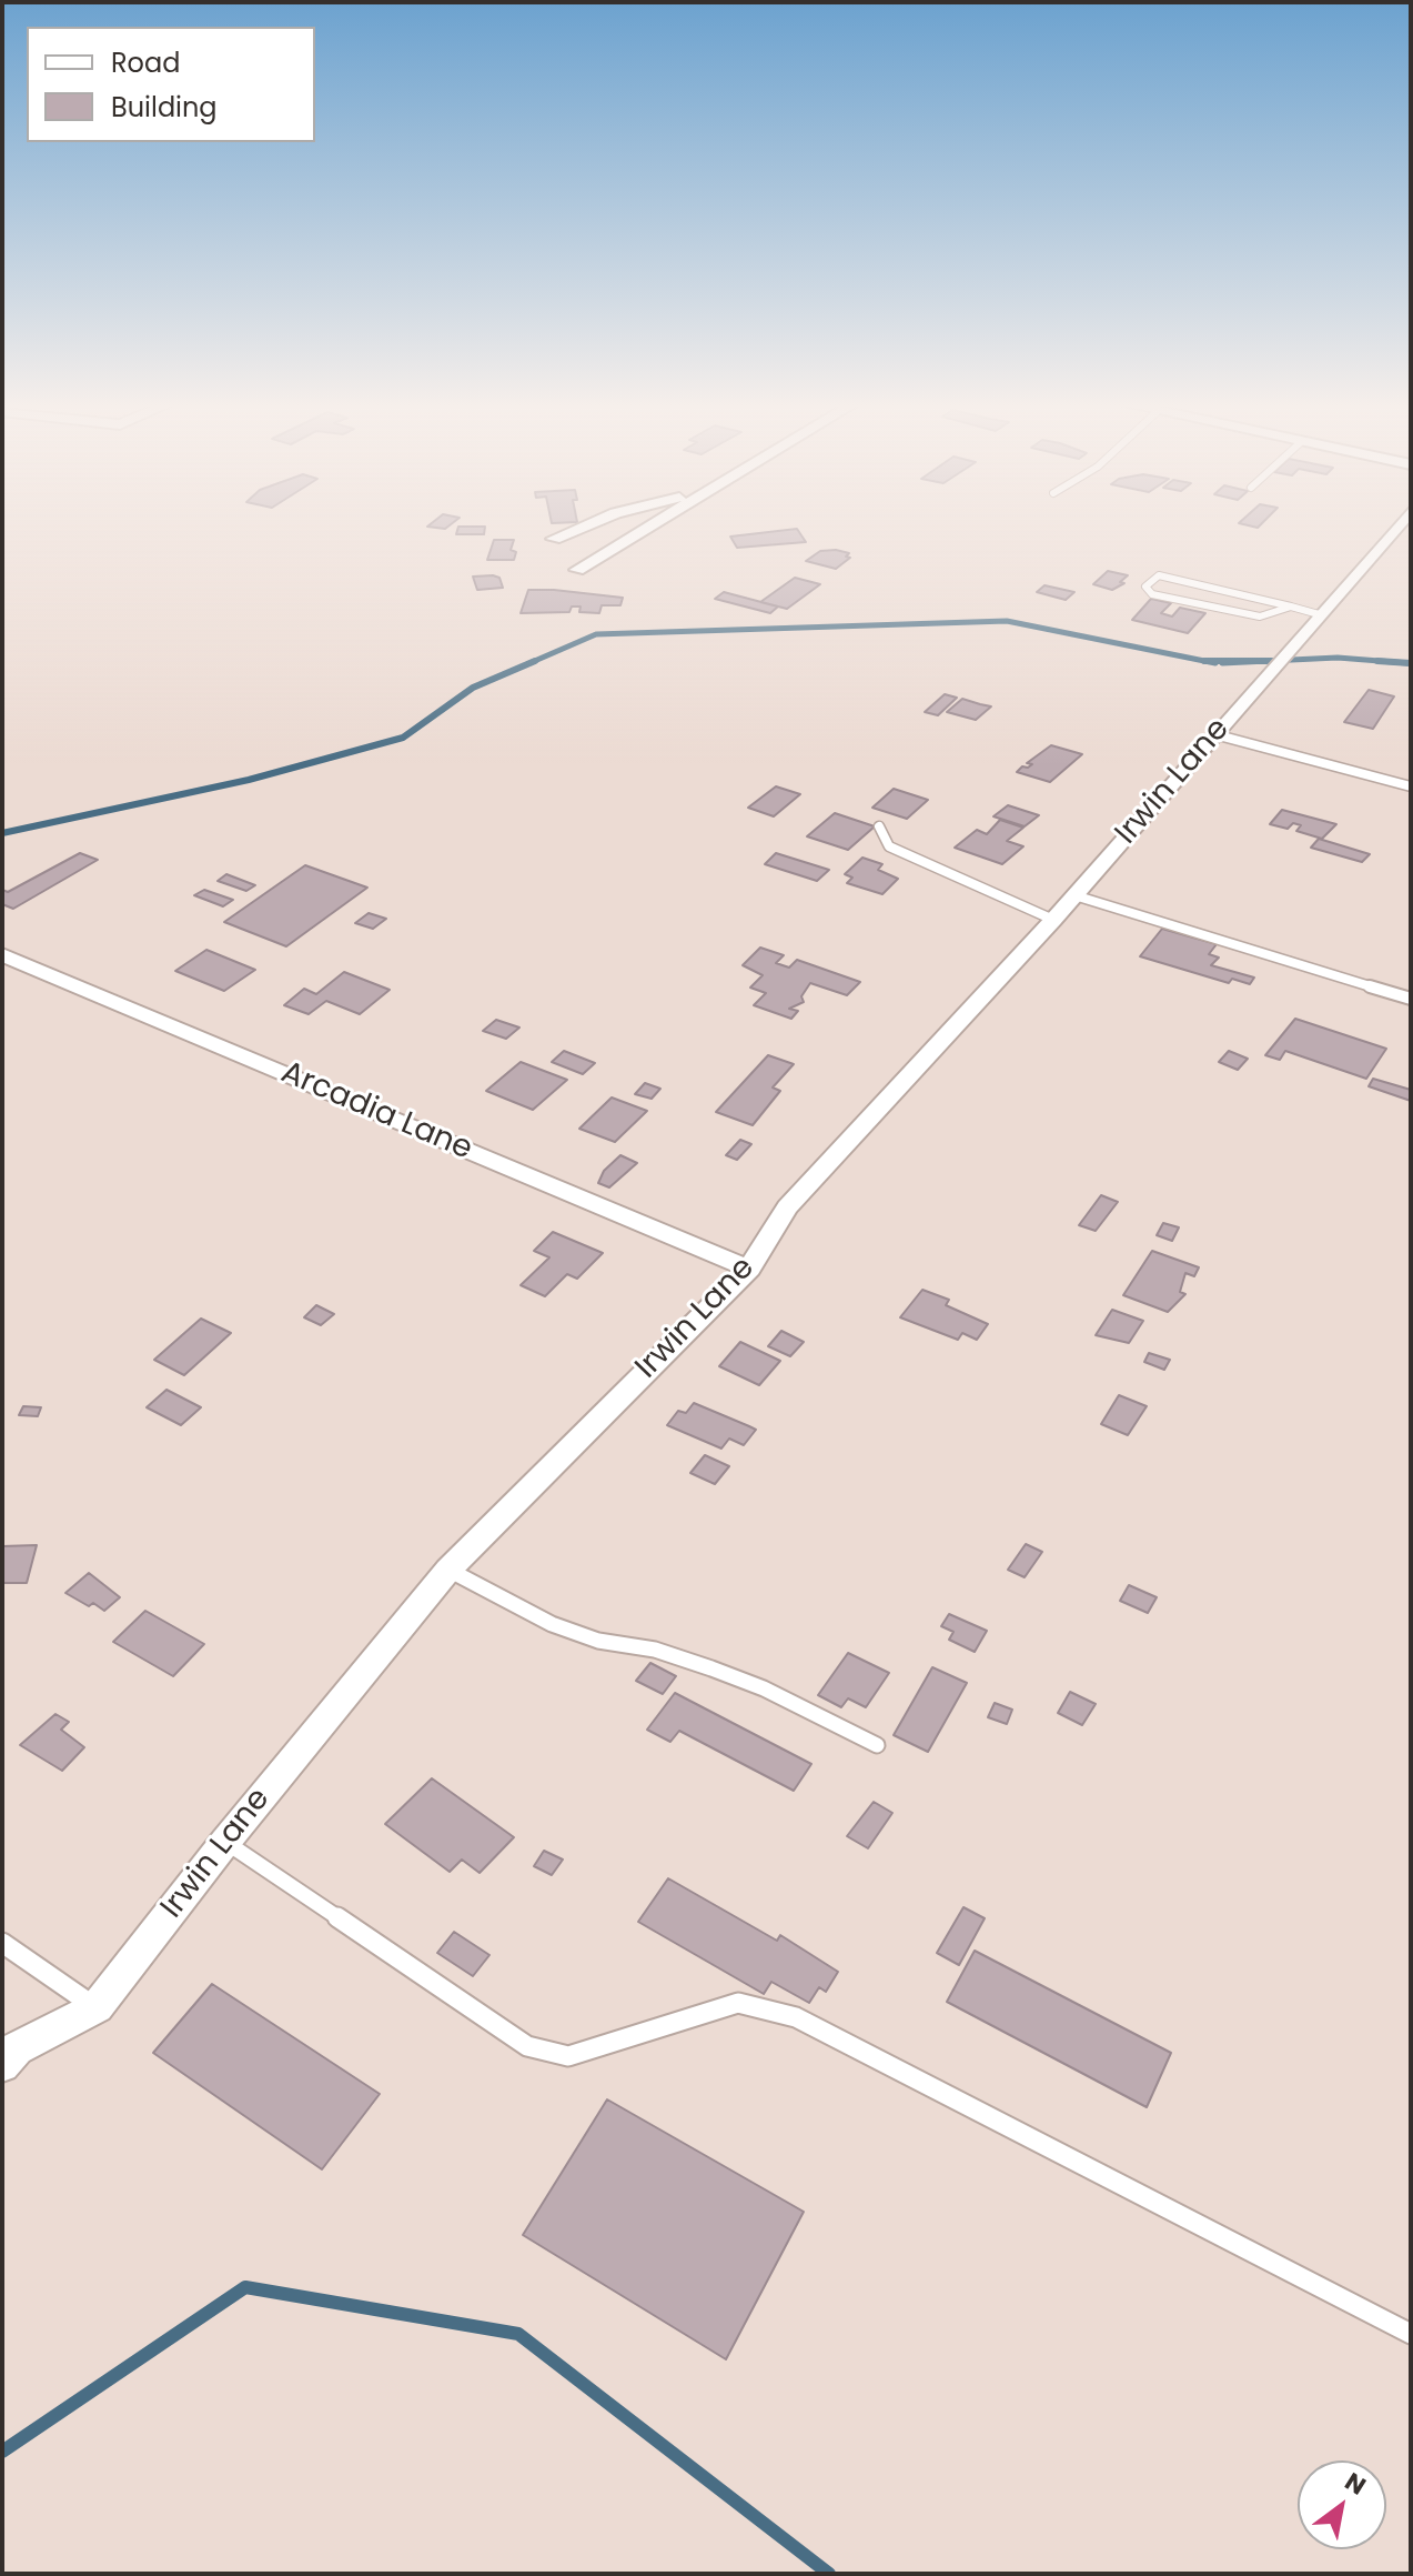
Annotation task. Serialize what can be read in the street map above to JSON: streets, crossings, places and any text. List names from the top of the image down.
{
  "streets": {
    "street": ["Irwin Lane", "Arcadia Lane"]
  },
  "crossings": [
    ["Irwin Lane", "Arcadia Lane"]
  ],
  "legend": ["Road", "Building"],
  "north": "top right"
}
